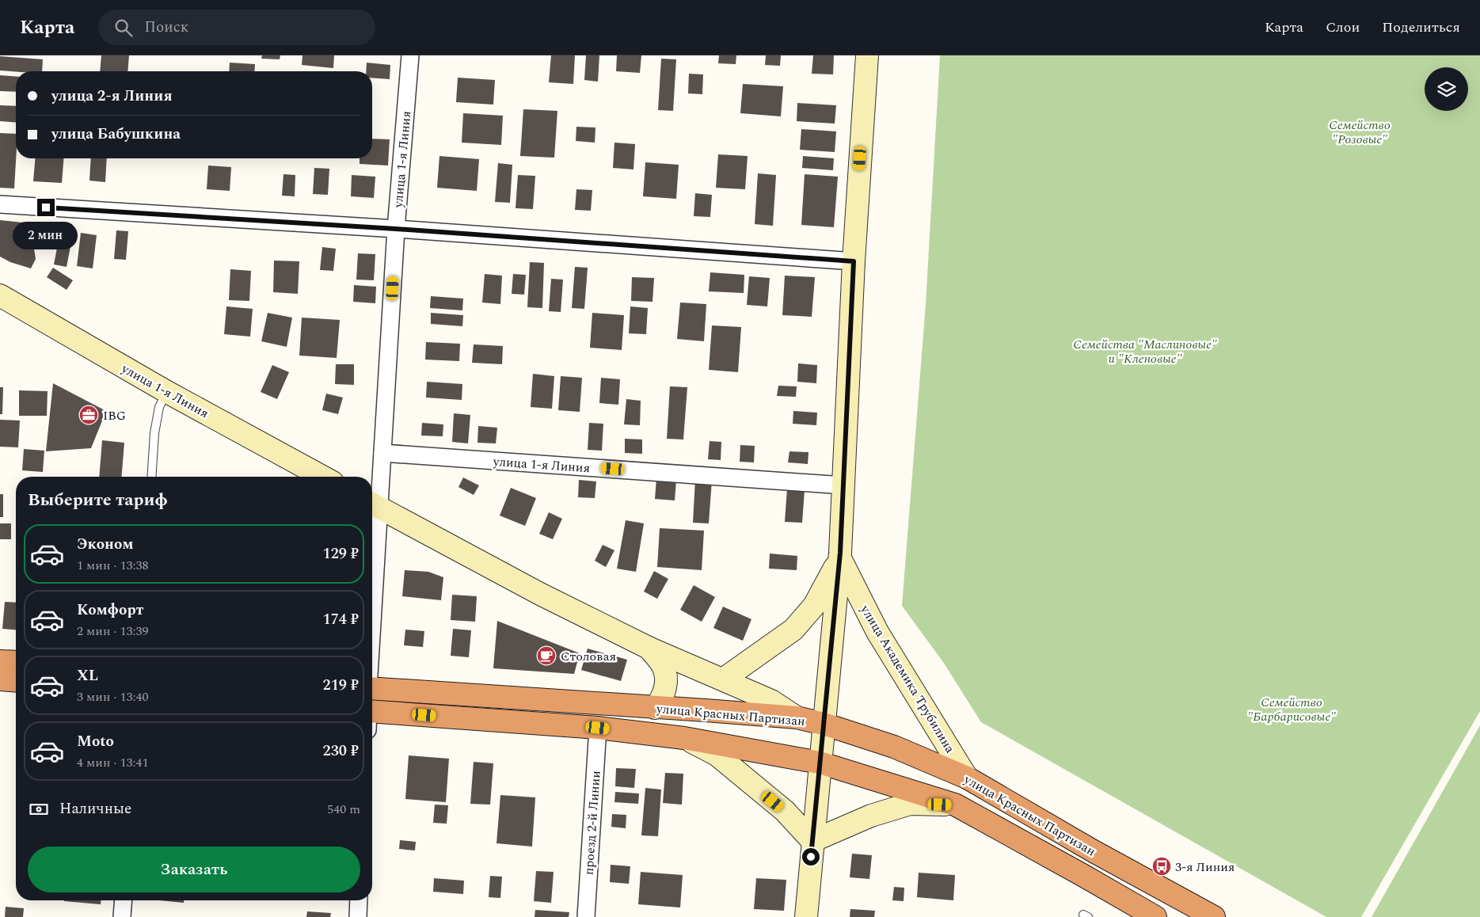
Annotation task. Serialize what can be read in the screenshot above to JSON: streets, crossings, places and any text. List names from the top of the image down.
{
  "streets": {
    "highway": ["улица Красных Партизан"],
    "street": ["улица 1-я Линия", "улица Академика Трубилина", "проезд 2-й Линии"]
  },
  "crossings": [
    ["улица Академика Трубилина", "улица Красных Партизан"],
    ["улица Красных Партизан", "проезд 2-й Линии"]
  ],
  "parks": ["Семейство \"Розовые\"", "Семейства \"Маслиновые\" и \"Кленовые\"", "Семейство \"Барбарисовые\""],
  "places": {
    "office": ["IBG"],
    "cafe": ["Столовая"],
    "bus stop": ["3-я Линия"]
  },
  "page": {
    "header": "Карта",
    "search": "Поиск",
    "nav": ["Карта", "Слои", "Поделиться"],
    "banner": ["улица 2-я Линия", "улица Бабушкина"],
    "bubble": "2 мин",
    "heading": "Выберите тариф",
    "list": [
      {
        "name": "Эконом",
        "note": "1 мин · 13:38",
        "value": "129 ₽"
      },
      {
        "name": "Комфорт",
        "note": "2 мин · 13:39",
        "value": "174 ₽"
      },
      {
        "name": "XL",
        "note": "3 мин · 13:40",
        "value": "219 ₽"
      },
      {
        "name": "Moto",
        "note": "4 мин · 13:41",
        "value": "230 ₽"
      }
    ],
    "pay": ["Наличные", "540 m"],
    "buttons": "Заказать"
  }
}
